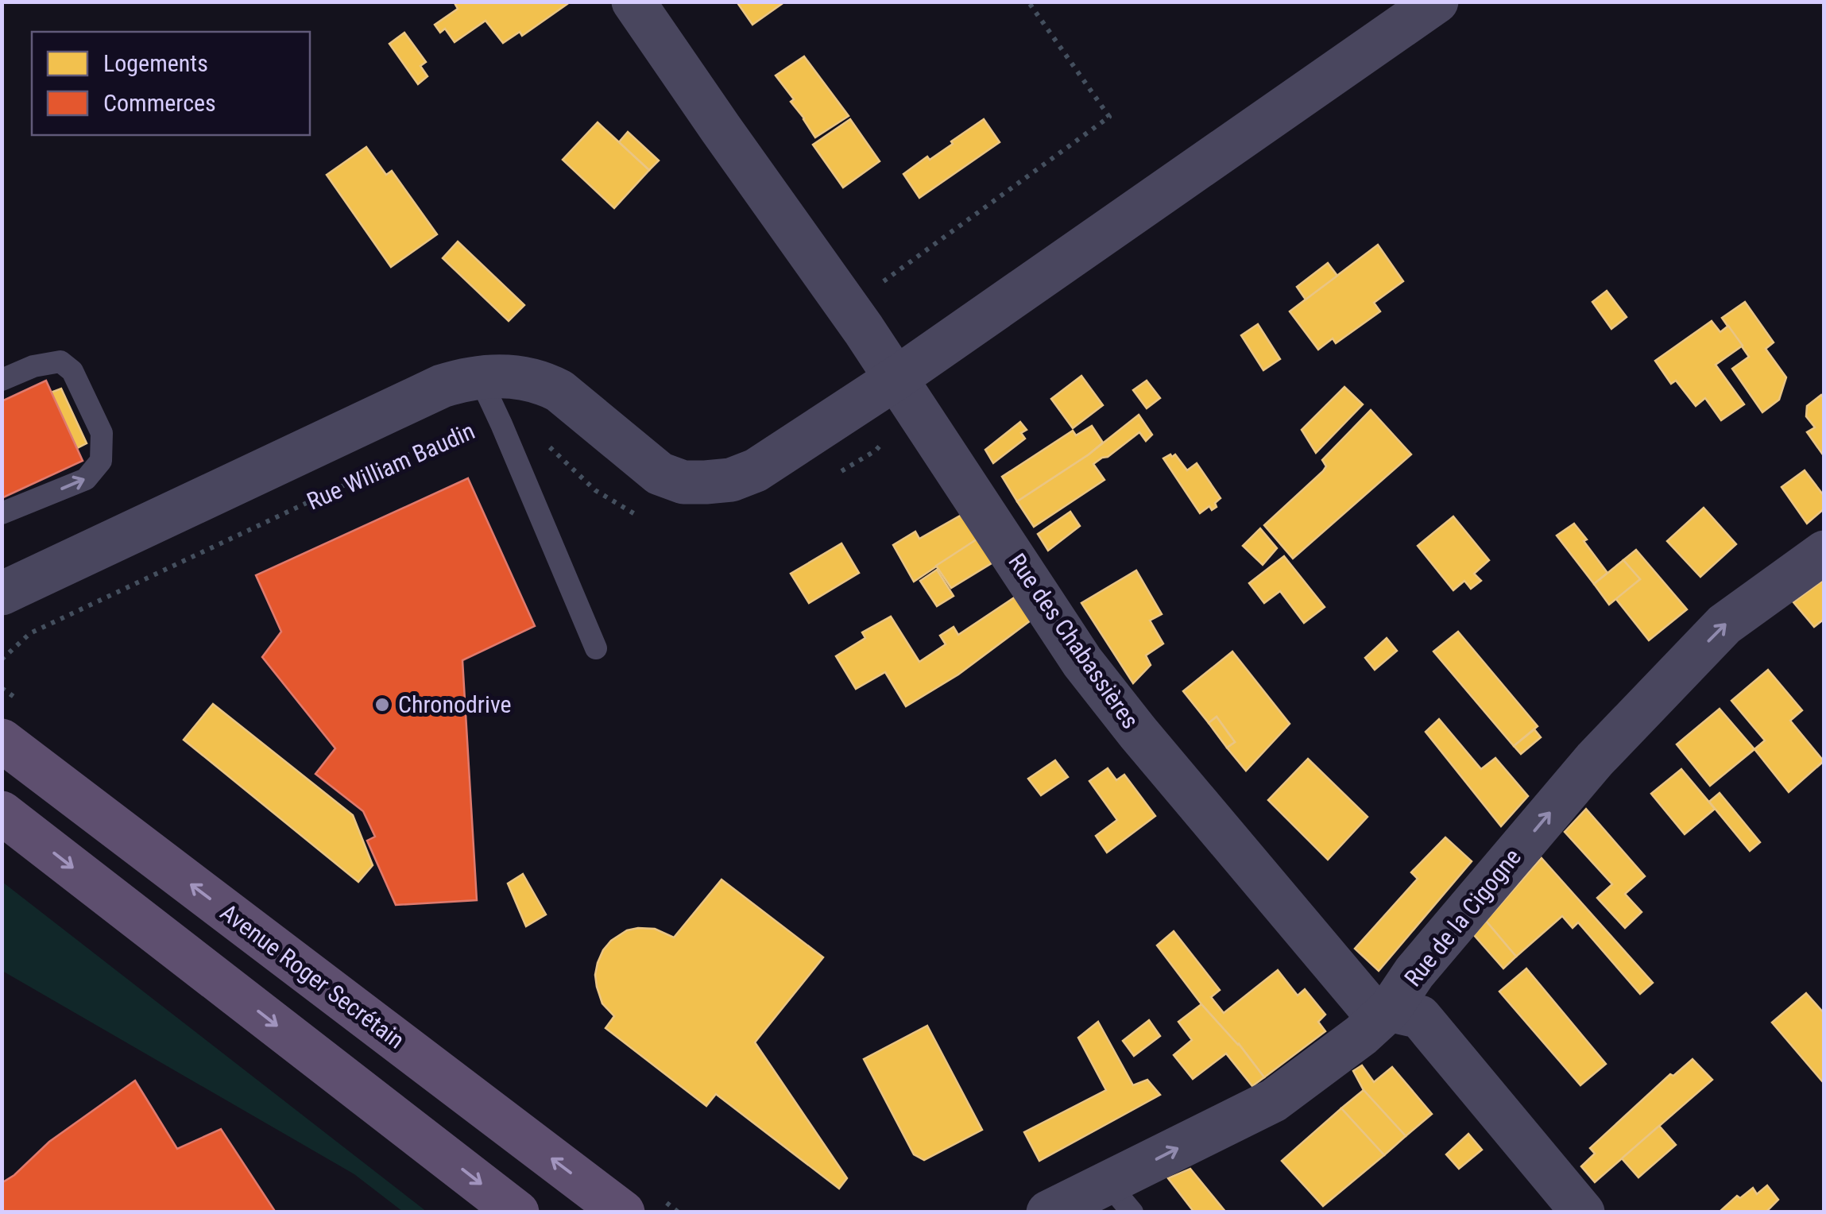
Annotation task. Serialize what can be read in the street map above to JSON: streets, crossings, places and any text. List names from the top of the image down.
{
  "streets": {
    "main road": ["Avenue Roger Secrétain"],
    "street": ["Rue William Baudin", "Rue des Chabassières", "Rue de la Cigogne"]
  },
  "crossings": [
    ["Rue William Baudin", "Rue des Chabassières"],
    ["Rue des Chabassières", "Rue de la Cigogne"]
  ],
  "one_way": ["Rue de la Cigogne"],
  "places": ["Chronodrive"],
  "legend": ["Logements", "Commerces"]
}
